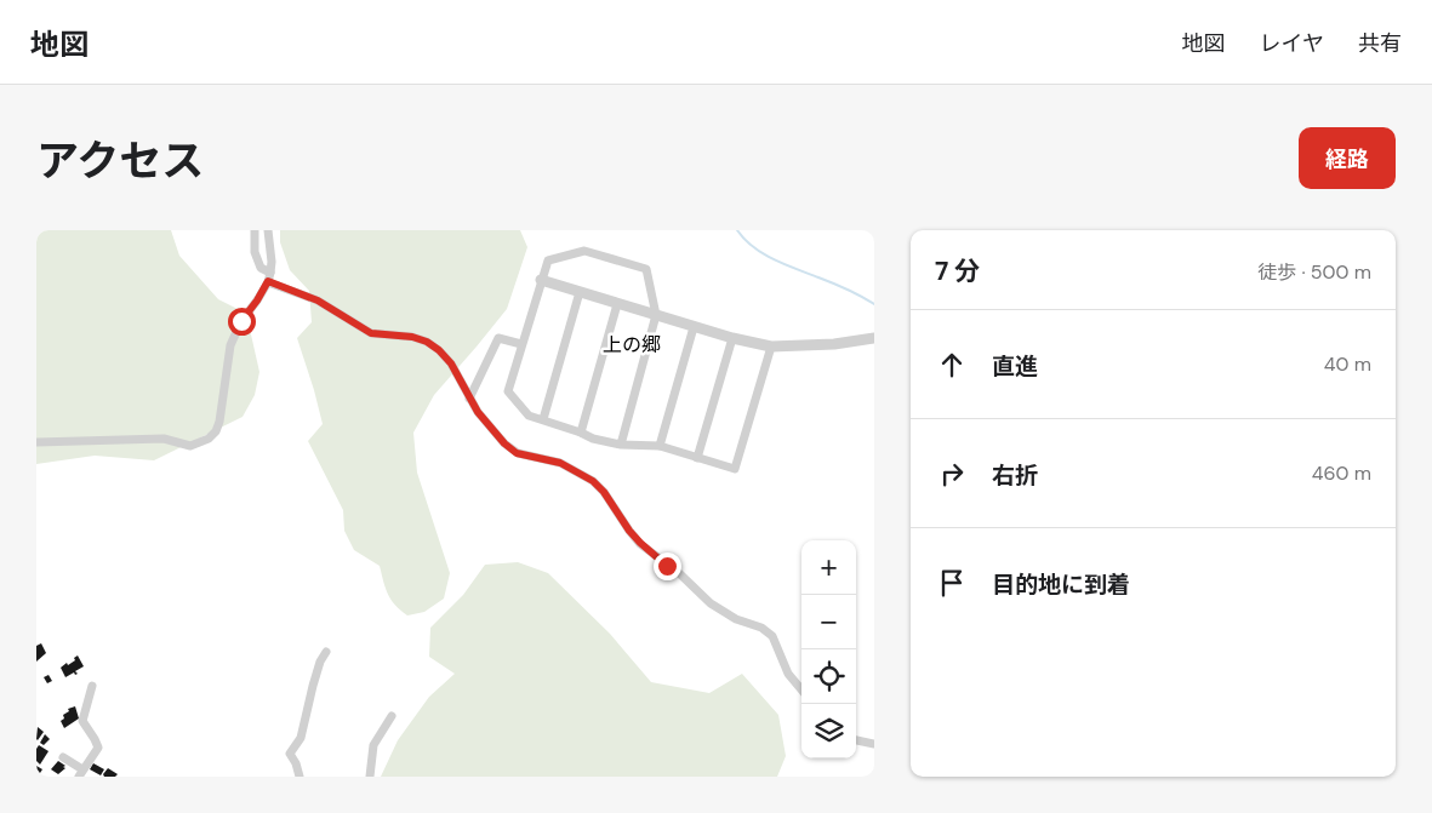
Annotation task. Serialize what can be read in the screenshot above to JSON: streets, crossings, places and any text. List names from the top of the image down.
{
  "districts": ["上の郷"],
  "page": {
    "header": "地図",
    "nav": ["地図", "レイヤ", "共有"],
    "title": "アクセス",
    "buttons": "経路",
    "heading": ["7 分", "徒歩 · 500 m"],
    "list": [
      ["直進", "40 m"],
      ["右折", "460 m"],
      "目的地に到着"
    ],
    "map_buttons": ["+", "−"]
  }
}
